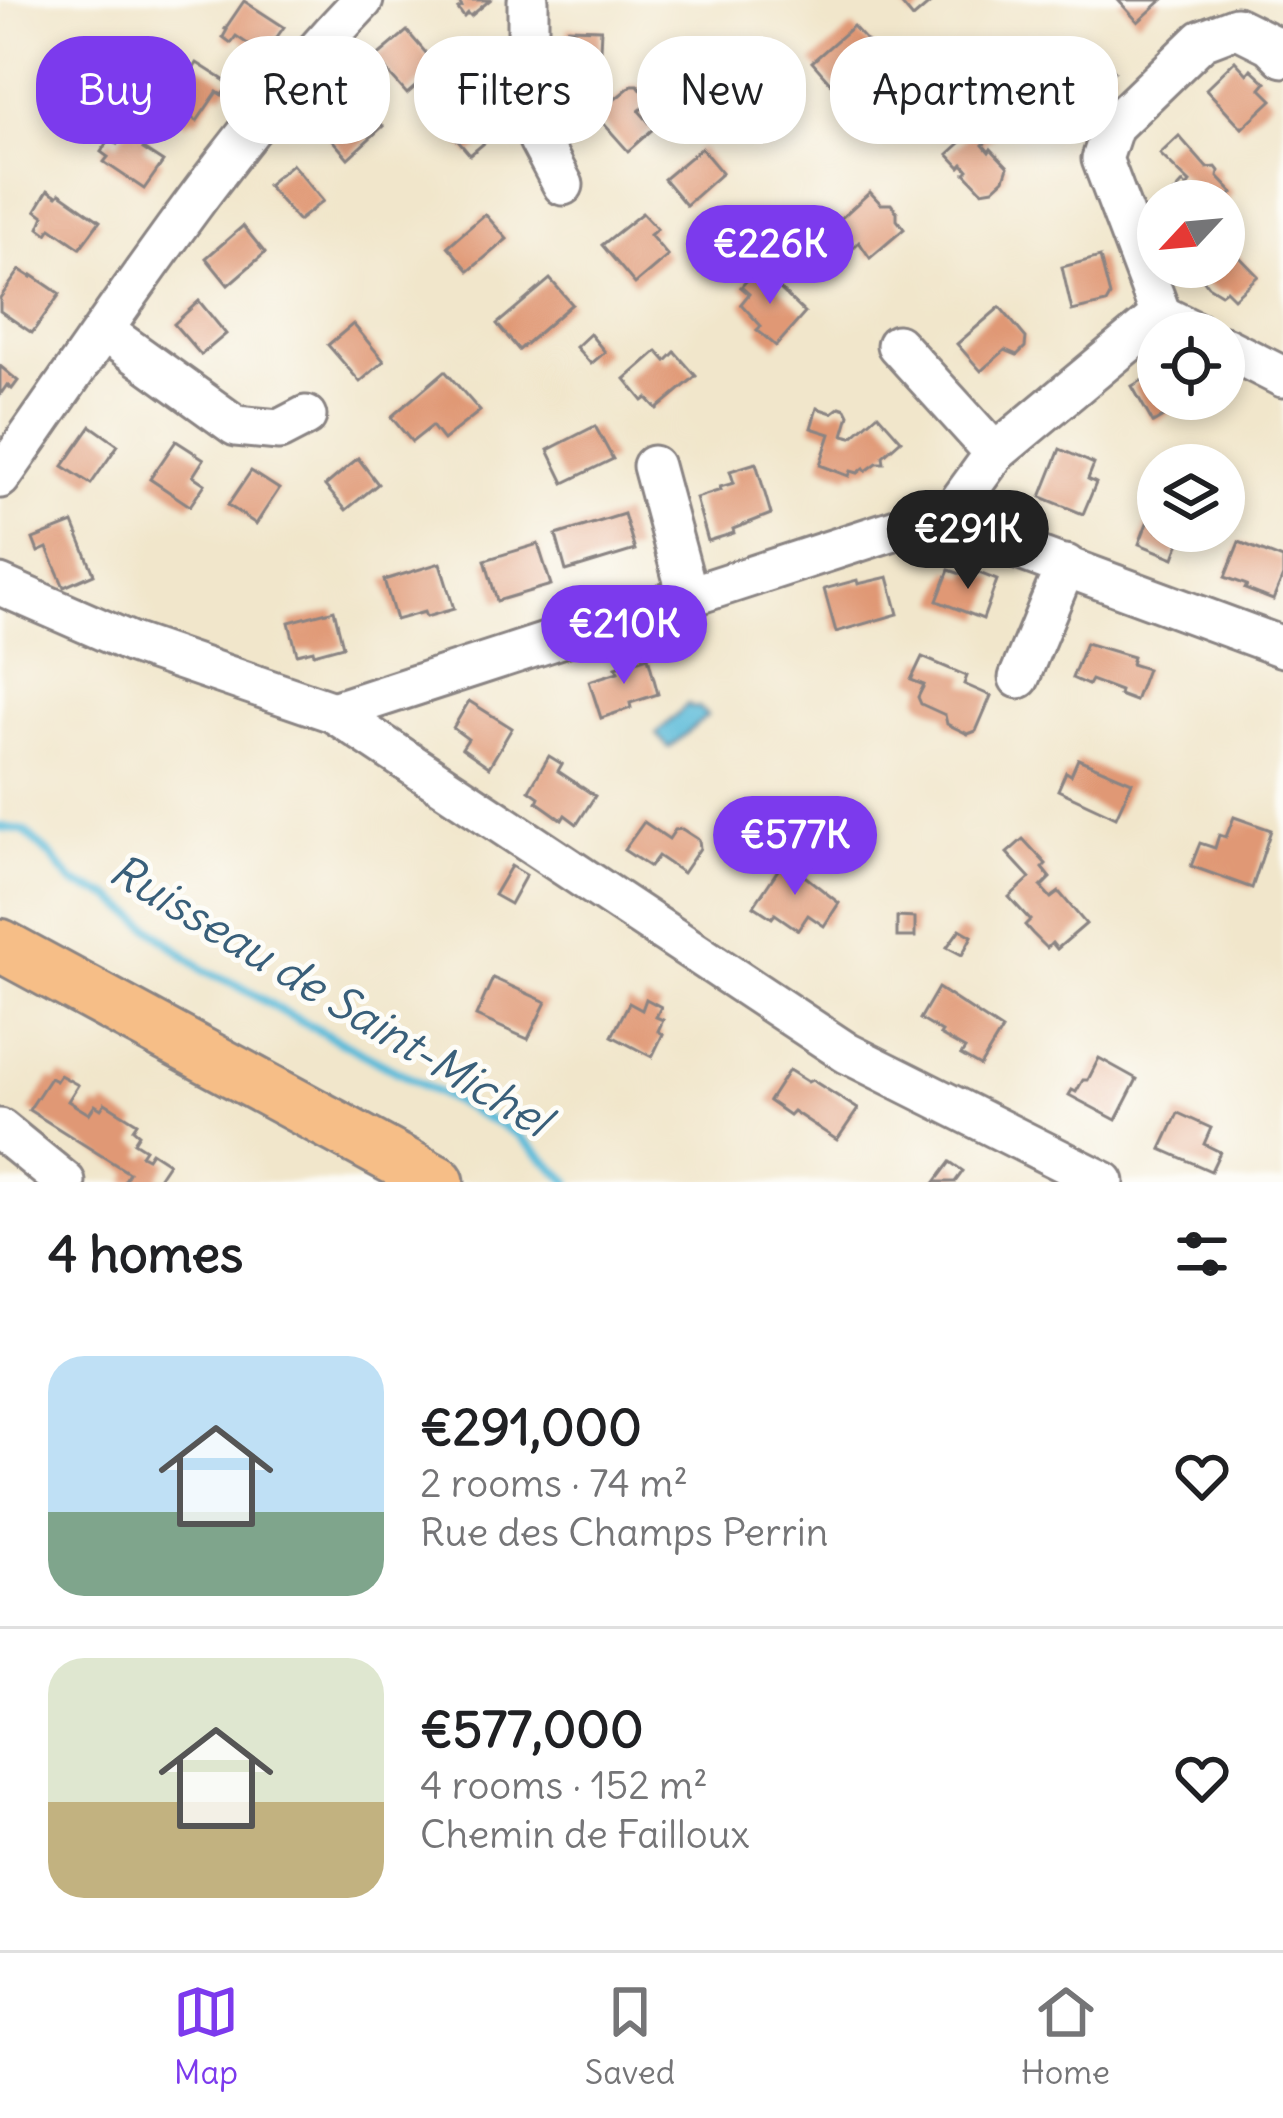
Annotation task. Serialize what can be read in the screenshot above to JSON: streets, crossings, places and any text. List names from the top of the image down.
{
  "water": ["Ruisseau de Saint-Michel"],
  "north": "bottom left",
  "page": {
    "chip": [
      "Buy",
      "Rent",
      "Filters",
      "New",
      "Apartment"
    ],
    "price": [
      "€226K",
      "€291K",
      "€210K",
      "€577K"
    ],
    "heading": "4 homes",
    "list": [
      {
        "name": "€291,000",
        "note": "2 rooms · 74 m² · Rue des Champs Perrin"
      },
      {
        "name": "€577,000",
        "note": "4 rooms · 152 m² · Chemin de Failloux"
      }
    ],
    "tabs": ["Map", "Saved", "Home"]
  }
}
